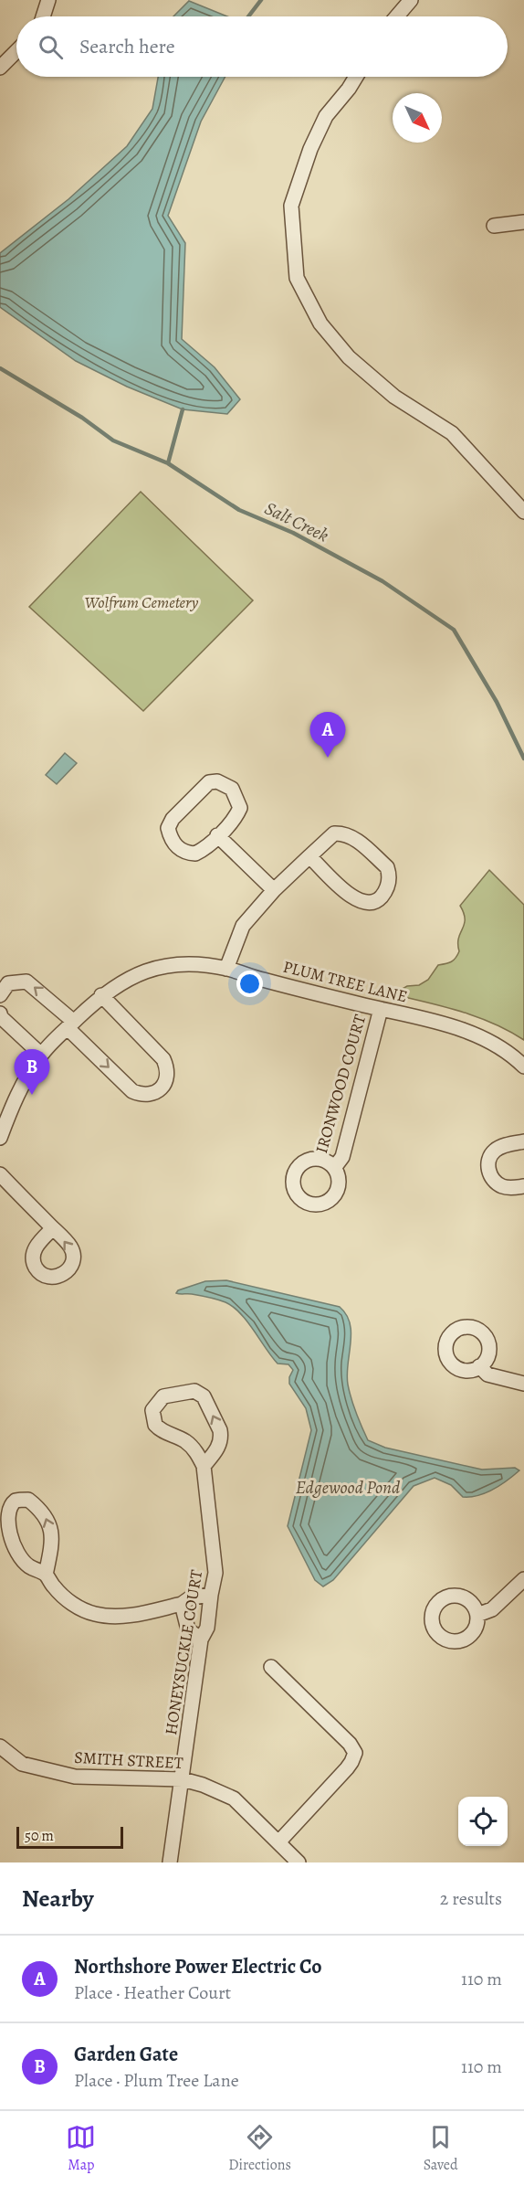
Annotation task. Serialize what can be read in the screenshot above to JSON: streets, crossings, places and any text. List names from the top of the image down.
{
  "streets": {
    "street": [
      "PLUM TREE LANE",
      "IRONWOOD COURT",
      "HONEYSUCKLE COURT",
      "SMITH STREET"
    ]
  },
  "crossings": [
    ["PLUM TREE LANE", "IRONWOOD COURT"],
    ["HONEYSUCKLE COURT", "SMITH STREET"]
  ],
  "water": ["Salt Creek", "Edgewood Pond"],
  "parks": ["Wolfrum Cemetery"],
  "scale_bar": "50 m",
  "north": "bottom right",
  "page": {
    "search": "Search here",
    "pins": ["A", "B"],
    "scale": "50 m",
    "heading": ["Nearby", "2 results"],
    "list": [
      {
        "mark": "A",
        "name": "Northshore Power Electric Co",
        "note": "Place · Heather Court",
        "value": "110 m"
      },
      {
        "mark": "B",
        "name": "Garden Gate",
        "note": "Place · Plum Tree Lane",
        "value": "110 m"
      }
    ],
    "nav": ["Map", "Directions", "Saved"]
  }
}
